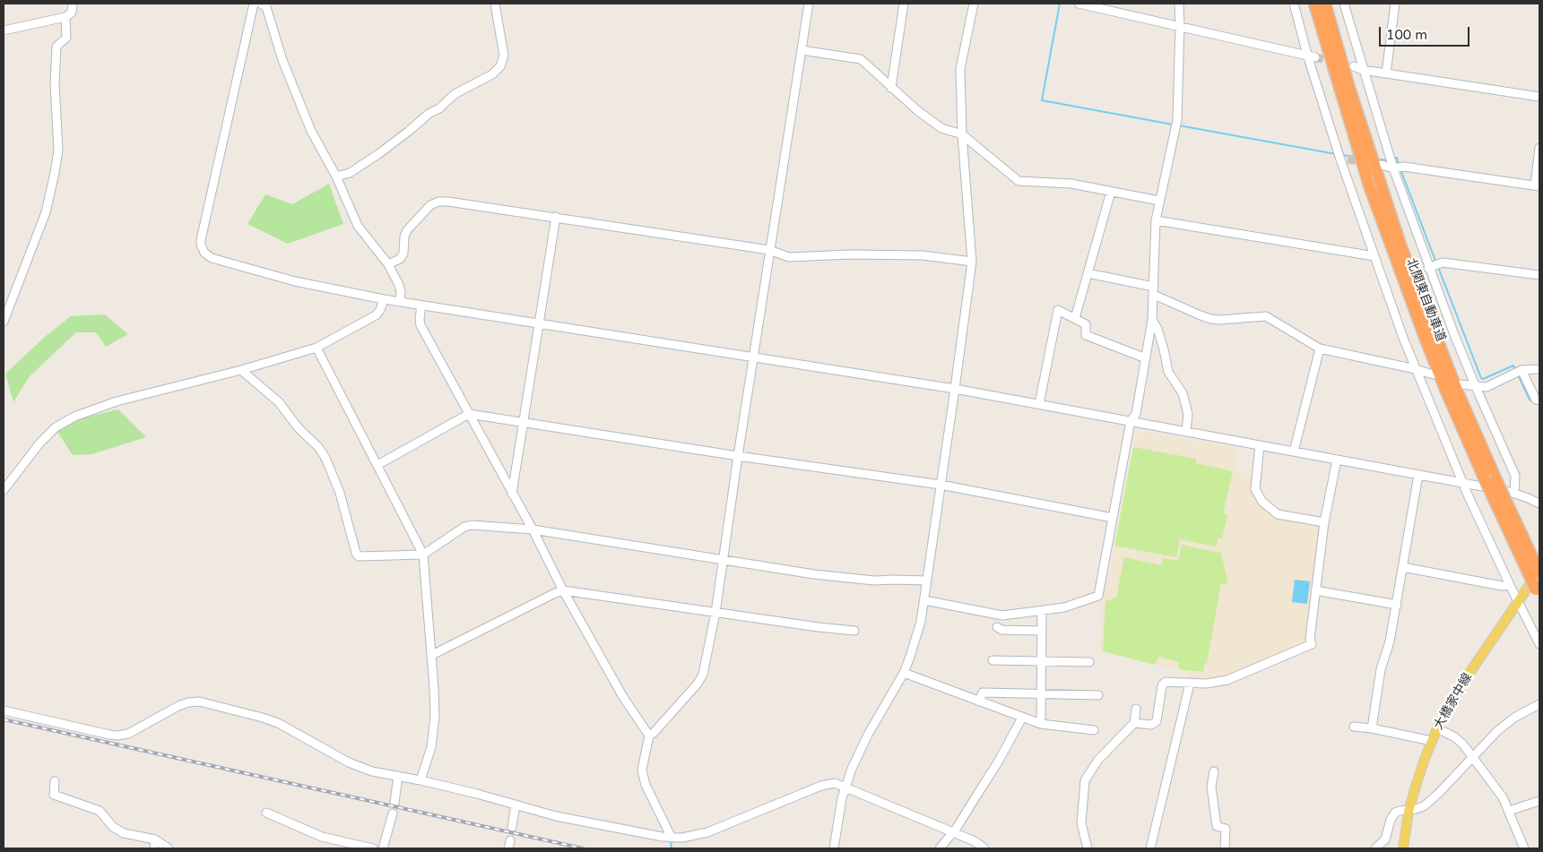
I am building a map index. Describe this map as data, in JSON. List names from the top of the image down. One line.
{"streets":{"highway":["北関東自動車道"],"main road":["大橋家中線"]},"crossings":[["北関東自動車道","大橋家中線"]],"scale_bar":"100 m"}
